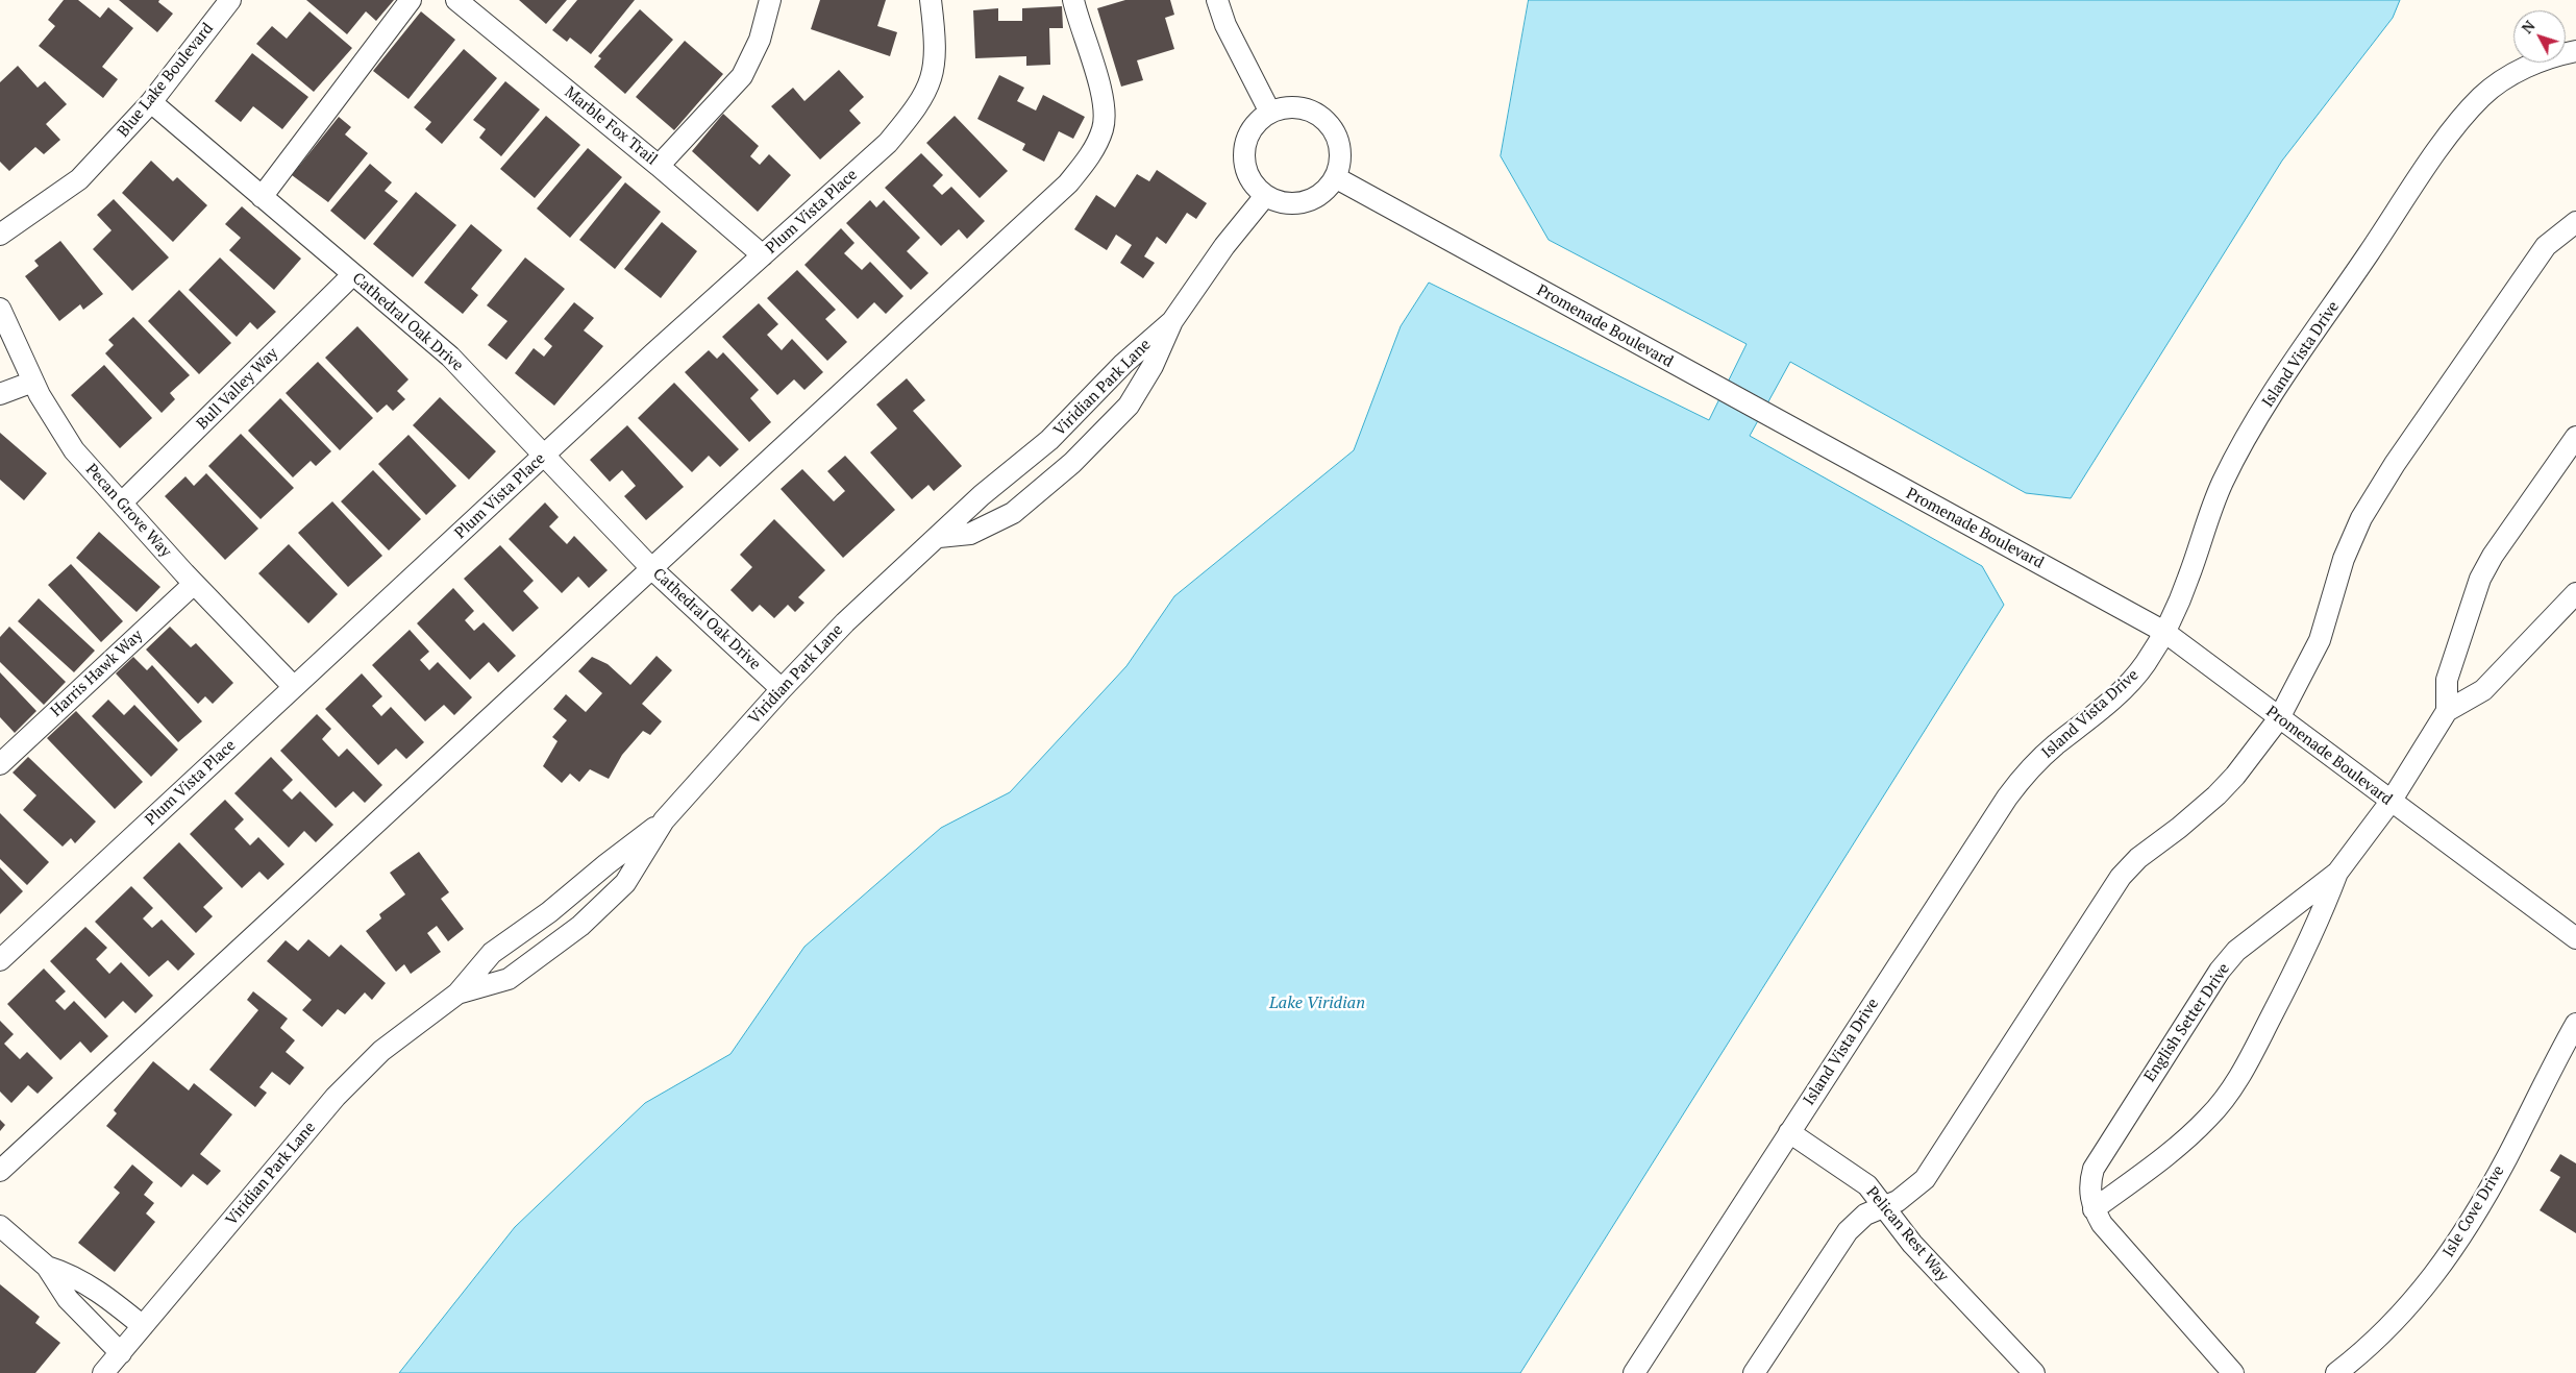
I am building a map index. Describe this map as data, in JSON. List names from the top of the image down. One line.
{"streets":{"street":["Blue Lake Boulevard","Marble Fox Trail","Plum Vista Place","Cathedral Oak Drive","Promenade Boulevard","Island Vista Drive","Viridian Park Lane","Bull Valley Way","Pecan Grove Way","Harris Hawk Way","English Setter Drive","Isle Cove Drive","Pelican Rest Way"]},"crossings":[["Blue Lake Boulevard","Cathedral Oak Drive"],["Marble Fox Trail","Plum Vista Place"],["Plum Vista Place","Cathedral Oak Drive"],["Plum Vista Place","Pecan Grove Way"],["Cathedral Oak Drive","Viridian Park Lane"],["Cathedral Oak Drive","Bull Valley Way"],["Promenade Boulevard","Island Vista Drive"],["Promenade Boulevard","Viridian Park Lane"],["Promenade Boulevard","English Setter Drive"],["Island Vista Drive","Pelican Rest Way"],["Bull Valley Way","Pecan Grove Way"],["Pecan Grove Way","Harris Hawk Way"]],"water":["Lake Viridian"],"north":"top left"}
